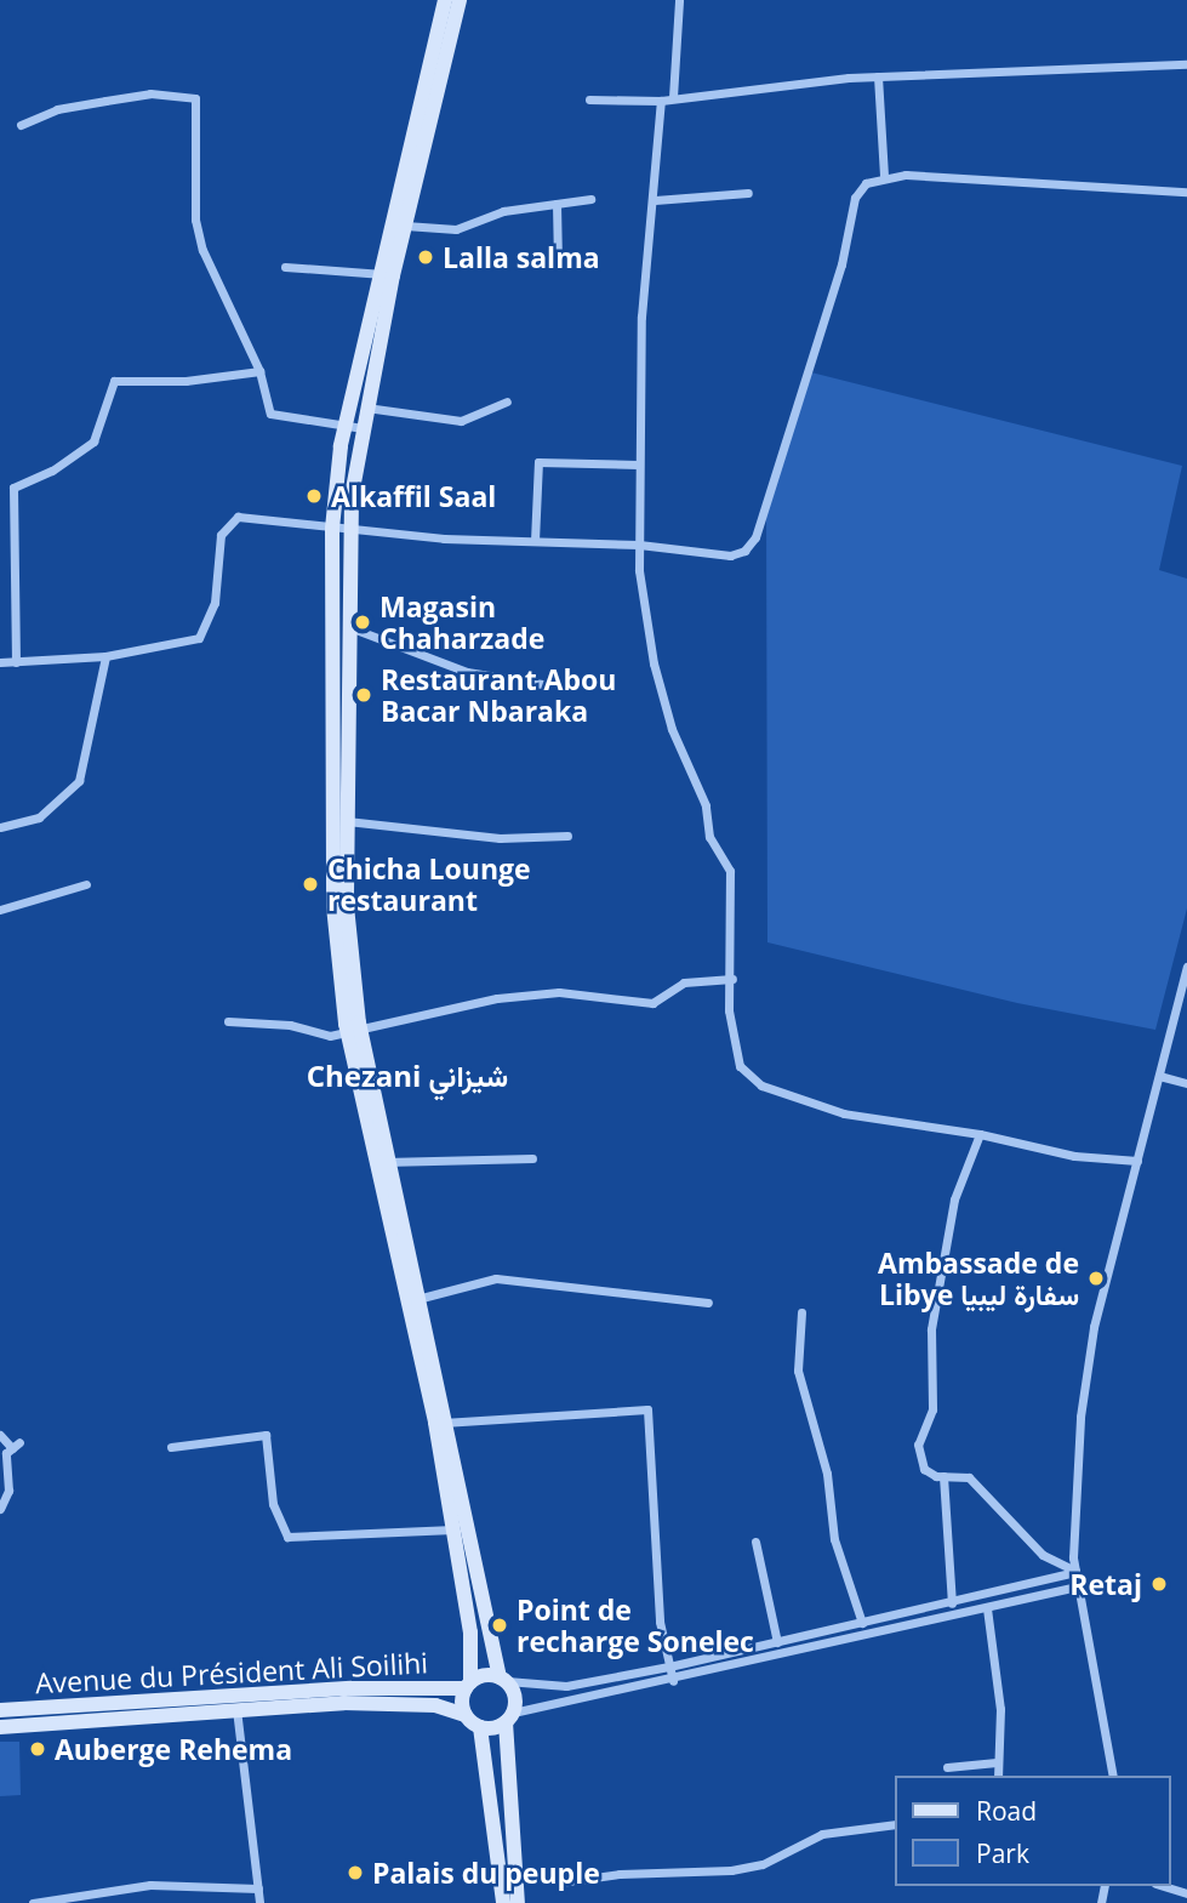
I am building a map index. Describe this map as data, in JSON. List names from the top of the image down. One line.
{"streets":{"main road":["Avenue du Président Ali Soilihi"]},"districts":["Chezani شيزاني"],"places":["Lalla salma","Alkaffil Saal","Magasin Chaharzade","Restaurant Abou Bacar Nbaraka","Chicha Lounge restaurant","Ambassade de Libye سفارة ليبيا","Retaj","Point de recharge Sonelec","Auberge Rehema","Palais du peuple"],"legend":["Road","Park"]}
